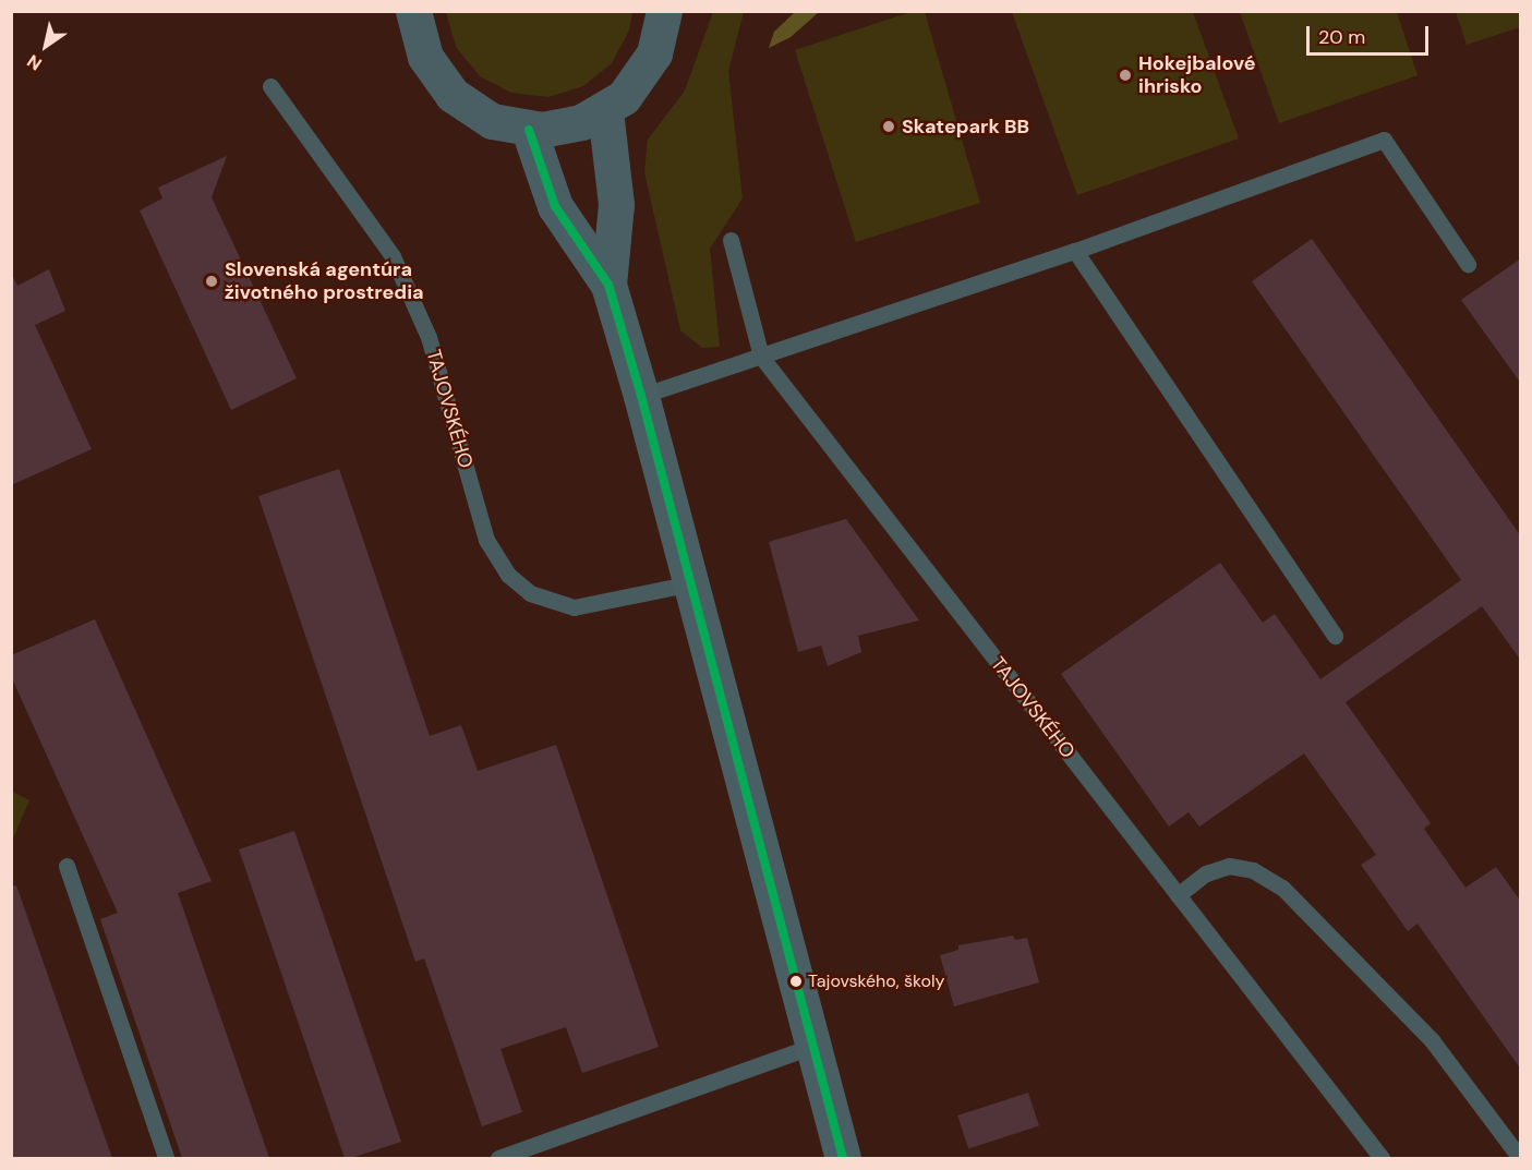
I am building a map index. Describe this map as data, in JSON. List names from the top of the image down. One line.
{"streets":{"lane":["TAJOVSKÉHO"]},"places":["Hokejbalové ihrisko","Skatepark BB","Slovenská agentúra životného prostredia","Tajovského, školy"],"scale_bar":"20 m","north":"bottom left"}
